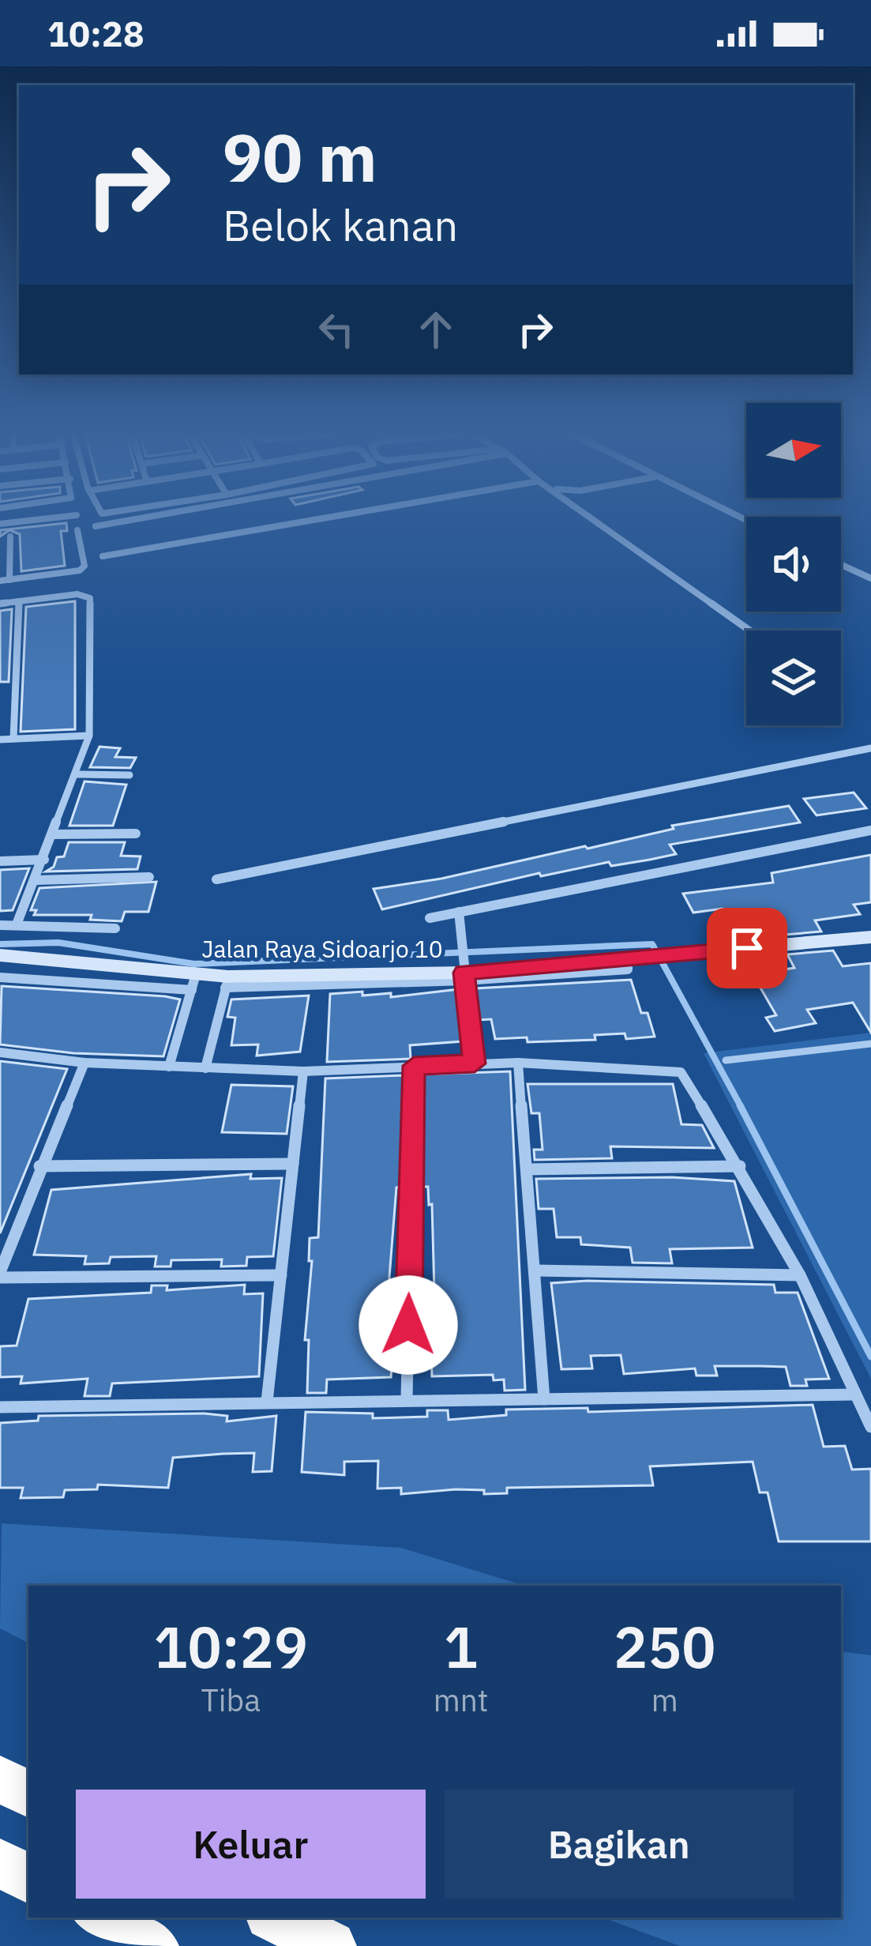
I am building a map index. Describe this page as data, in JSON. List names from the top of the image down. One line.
{"streets":{"street":["Jalan Raya Sidoarjo 10"]},"north":"right","page":{"status":"10:28","turn":["90 m","Belok kanan"],"eta":["10:29","Tiba","1","mnt","250","m"],"buttons":["Keluar","Bagikan"]}}
